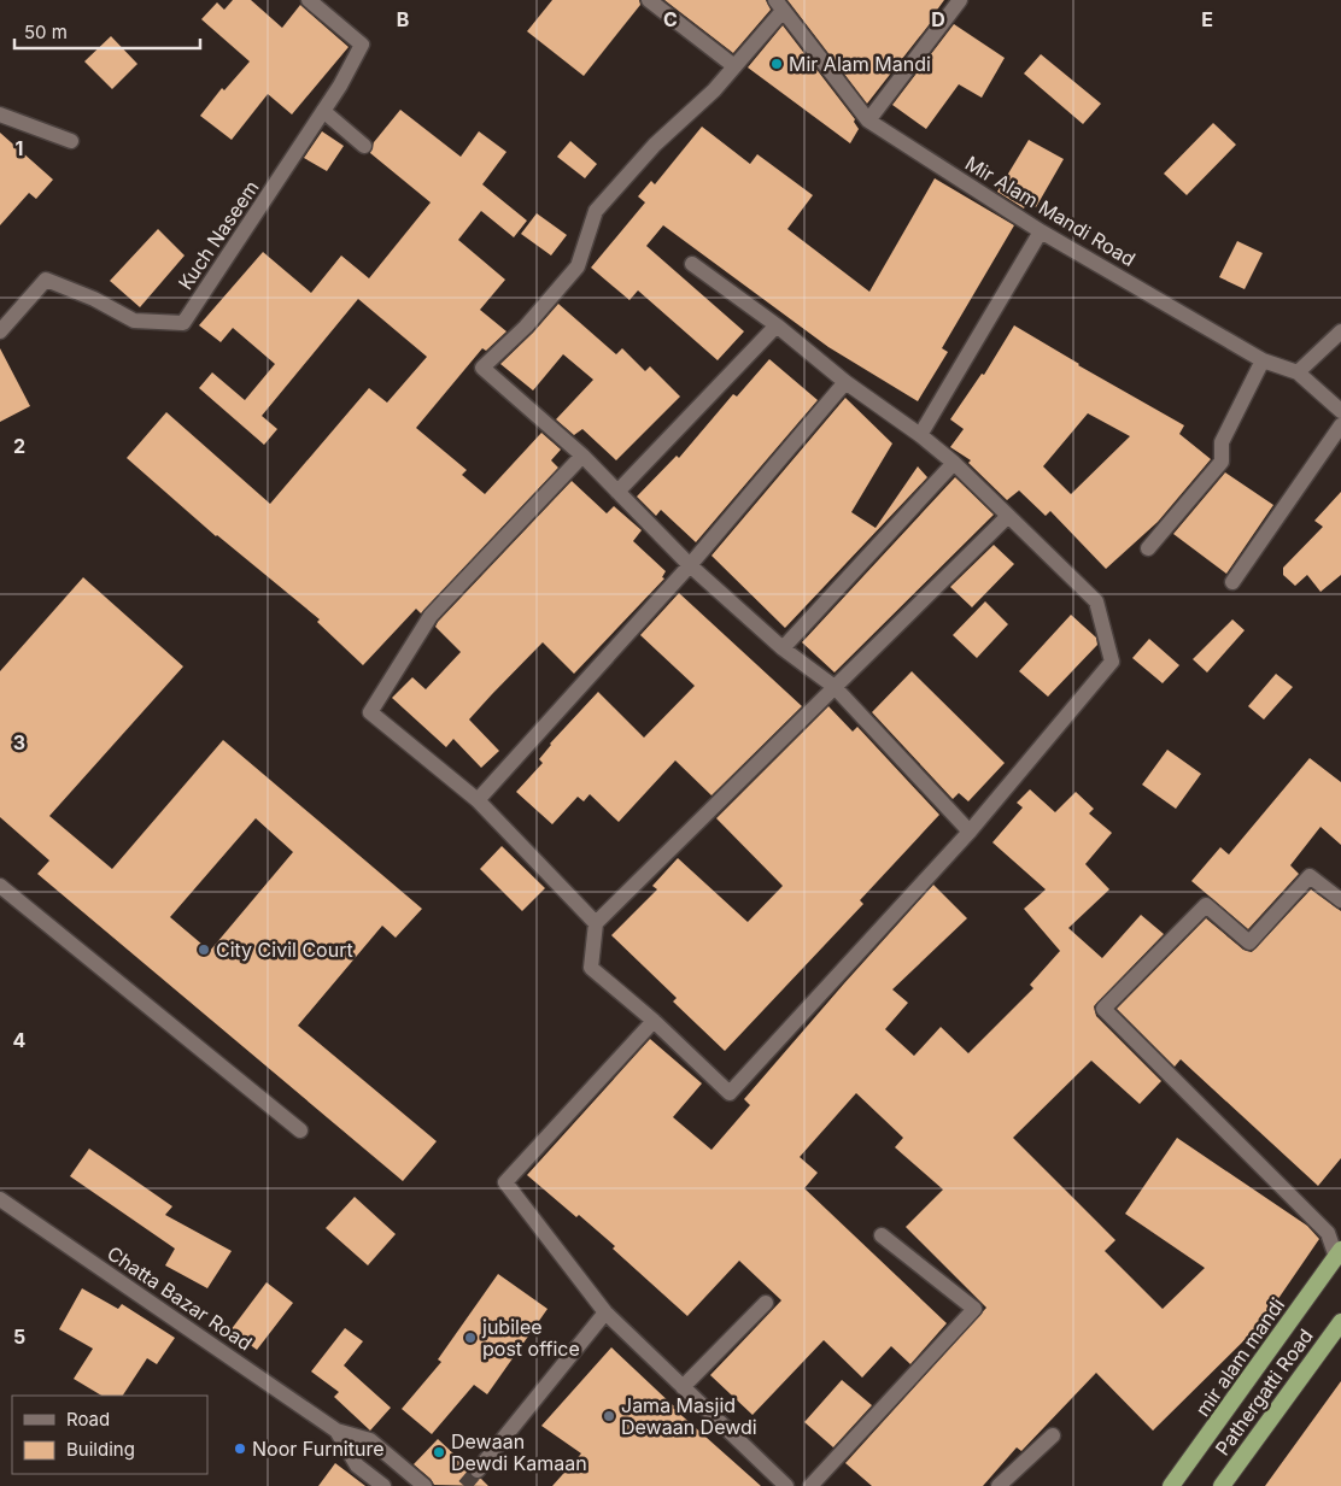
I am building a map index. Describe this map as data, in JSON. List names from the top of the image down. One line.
{"streets":{"highway":["mir alam mandi","Pathergatti Road"],"street":["Mir Alam Mandi Road","Kuch Naseem","Chatta Bazar Road"]},"places":["Mir Alam Mandi","City Civil Court","jubilee post office","Jama Masjid Dewaan Dewdi","Noor Furniture","Dewaan Dewdi Kamaan"],"legend":["Road","Building"],"scale_bar":"50 m","grid":{"columns":["B","C","D","E"],"rows":["1","2","3","4","5"]}}
